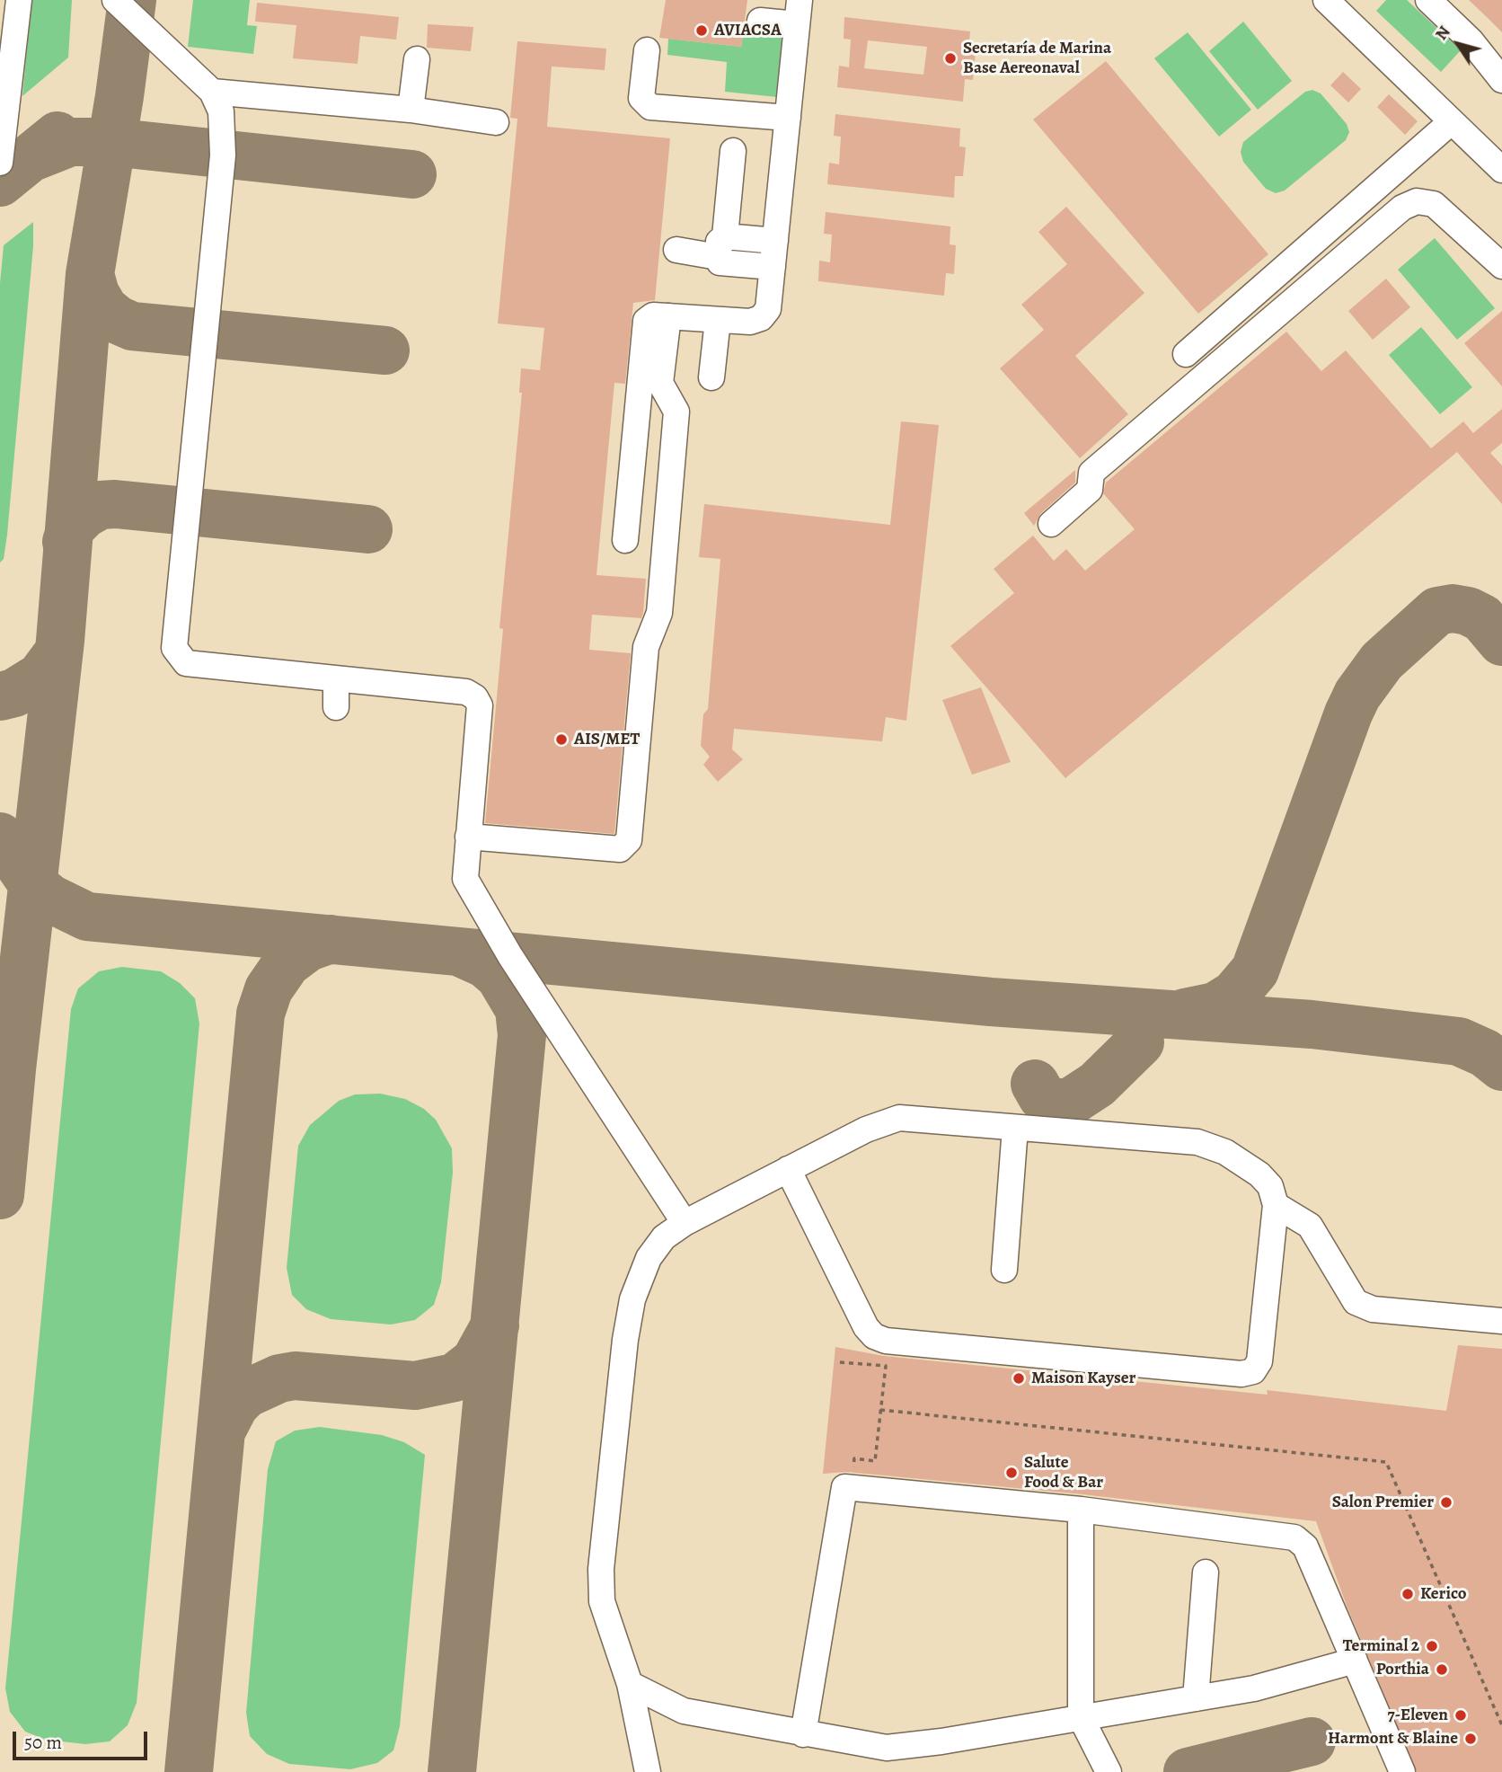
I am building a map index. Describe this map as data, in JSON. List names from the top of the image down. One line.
{"places":["AVIACSA","Secretaría de Marina Base Aereonaval","AIS/MET","Maison Kayser","Salute Food & Bar","Salon Premier","Kerico","Terminal 2","Porthia","7-Eleven","Harmont & Blaine"],"scale_bar":"50 m","north":"top left"}
